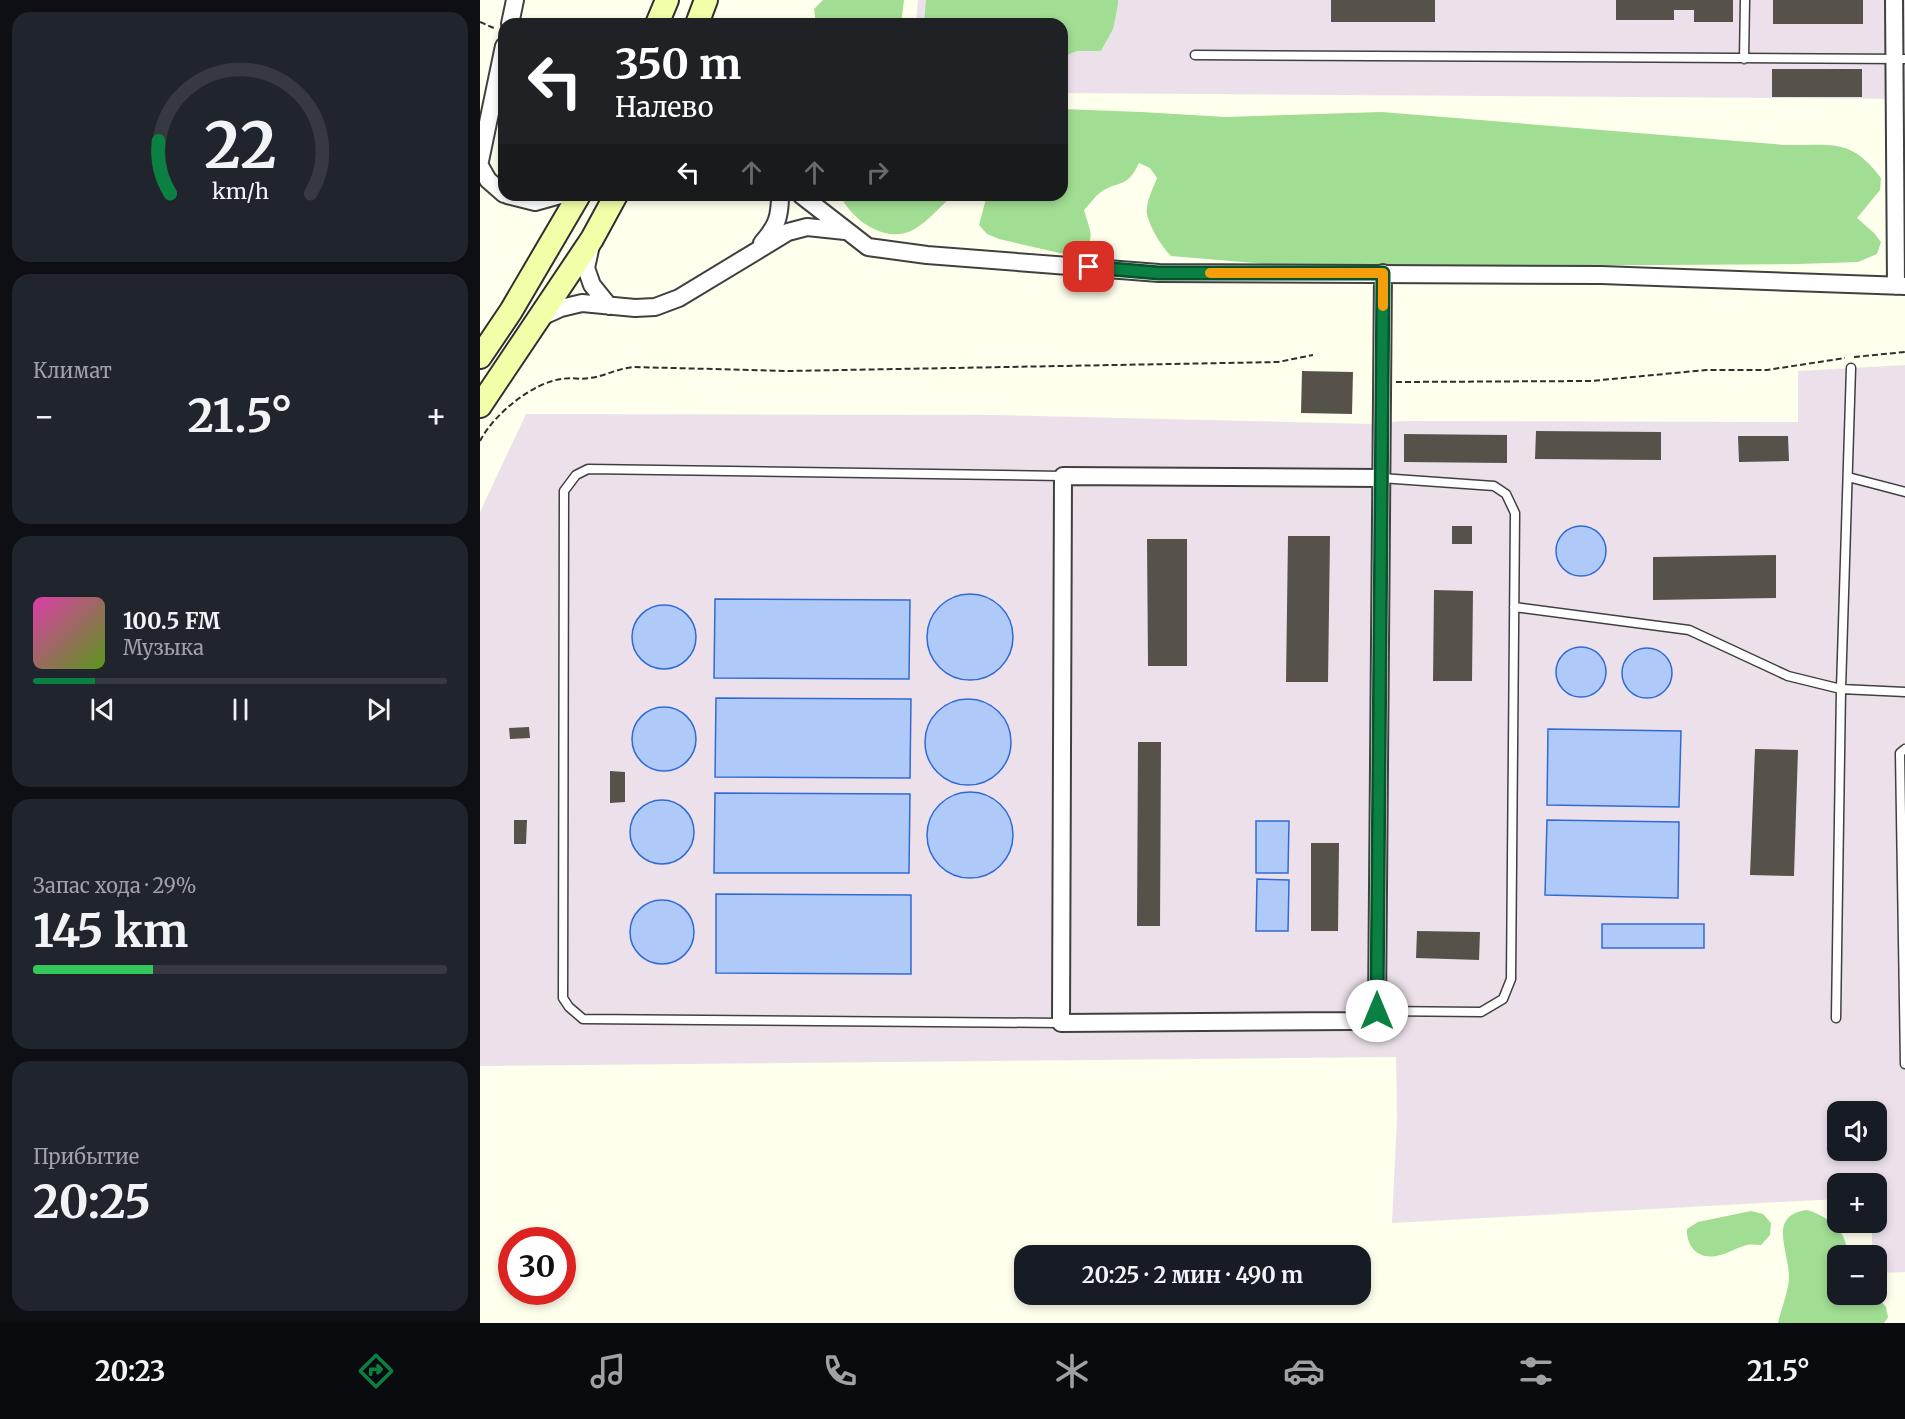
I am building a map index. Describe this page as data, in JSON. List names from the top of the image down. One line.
{"page":{"turn":["350 m","Налево"],"tile":["Климат",["Запас хода · 29%","145 km"],["Прибытие","20:25"]],"heat":["−","21.5°","+"],"song":["100.5 FM","Музыка"],"map_buttons":["+","−"],"limit":"30","trip":"20:25 · 2 мин · 490 m","tabs":["20:23","21.5°"],"gauge":["22","km/h"]}}
